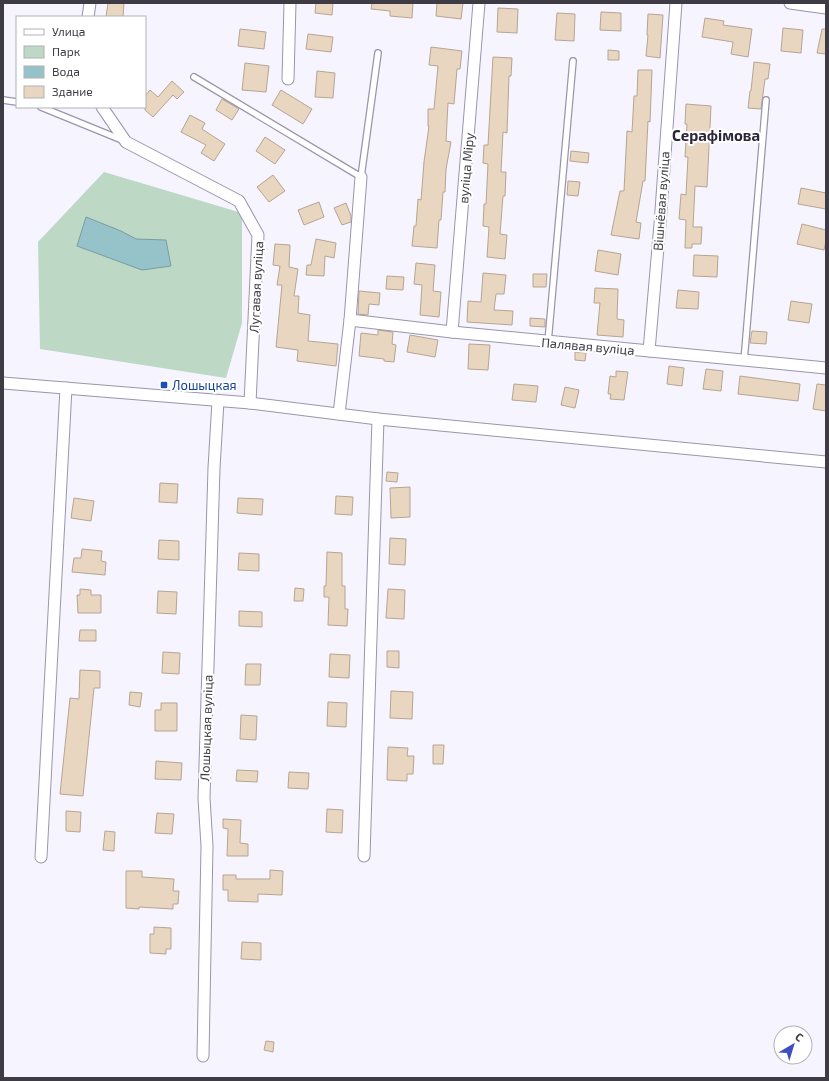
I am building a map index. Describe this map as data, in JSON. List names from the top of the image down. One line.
{"streets":{"street":["вуліца Міру","Вішнёвая вуліца","Лугавая вуліца","Палявая вуліца","Лошыцкая вуліца"]},"crossings":[["вуліца Міру","Палявая вуліца"],["Вішнёвая вуліца","Палявая вуліца"]],"districts":["Серафімова"],"places":{"transit":["Лошыцкая"]},"legend":["Улица","Парк","Вода","Здание"],"north":"top right"}
